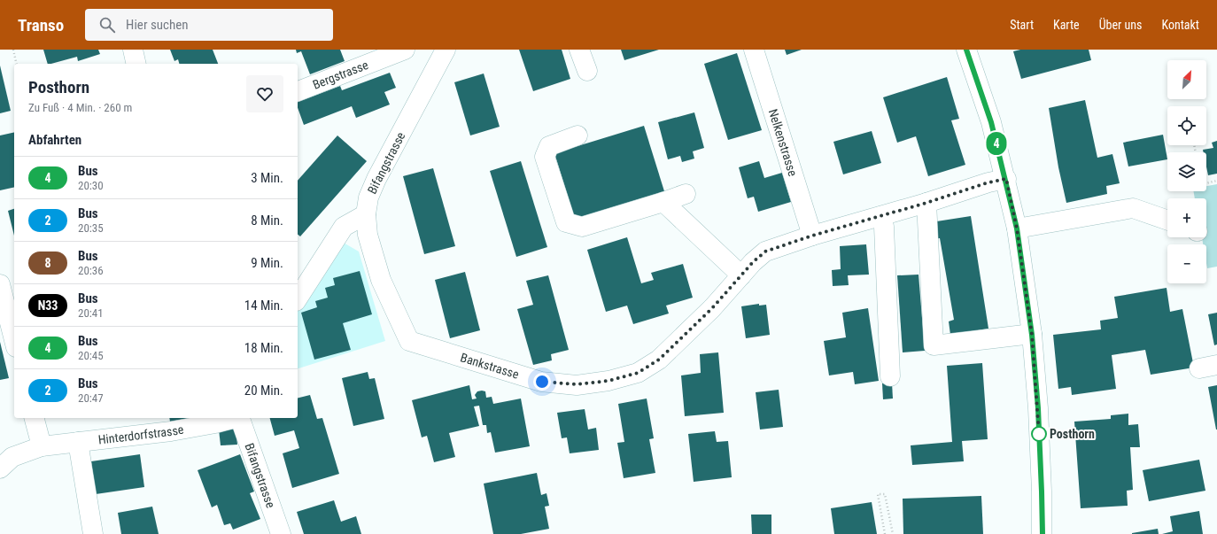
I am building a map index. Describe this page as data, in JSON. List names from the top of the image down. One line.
{"streets":{"street":["Bergstrasse","Nelkenstrasse","Bifangstrasse","Bankstrasse","Hinterdorfstrasse"]},"crossings":[["Nelkenstrasse","Bankstrasse"],["Bifangstrasse","Bankstrasse"]],"places":["Posthorn"],"lines":["bus line 4"],"north":"top right","page":{"header":"Transo","search":"Hier suchen","nav":["Start","Karte","Über uns","Kontakt"],"on_map":"4","map_buttons":["+","−"],"heading":[["Posthorn","Zu Fuß · 4 Min. · 260 m"],"Abfahrten"],"list":[{"mark":"4","name":"Bus","note":"20:30","value":"3 Min."},{"mark":"2","name":"Bus","note":"20:35","value":"8 Min."},{"mark":"8","name":"Bus","note":"20:36","value":"9 Min."},{"mark":"N33","name":"Bus","note":"20:41","value":"14 Min."},{"mark":"4","name":"Bus","note":"20:45","value":"18 Min."},{"mark":"2","name":"Bus","note":"20:47","value":"20 Min."}]}}
